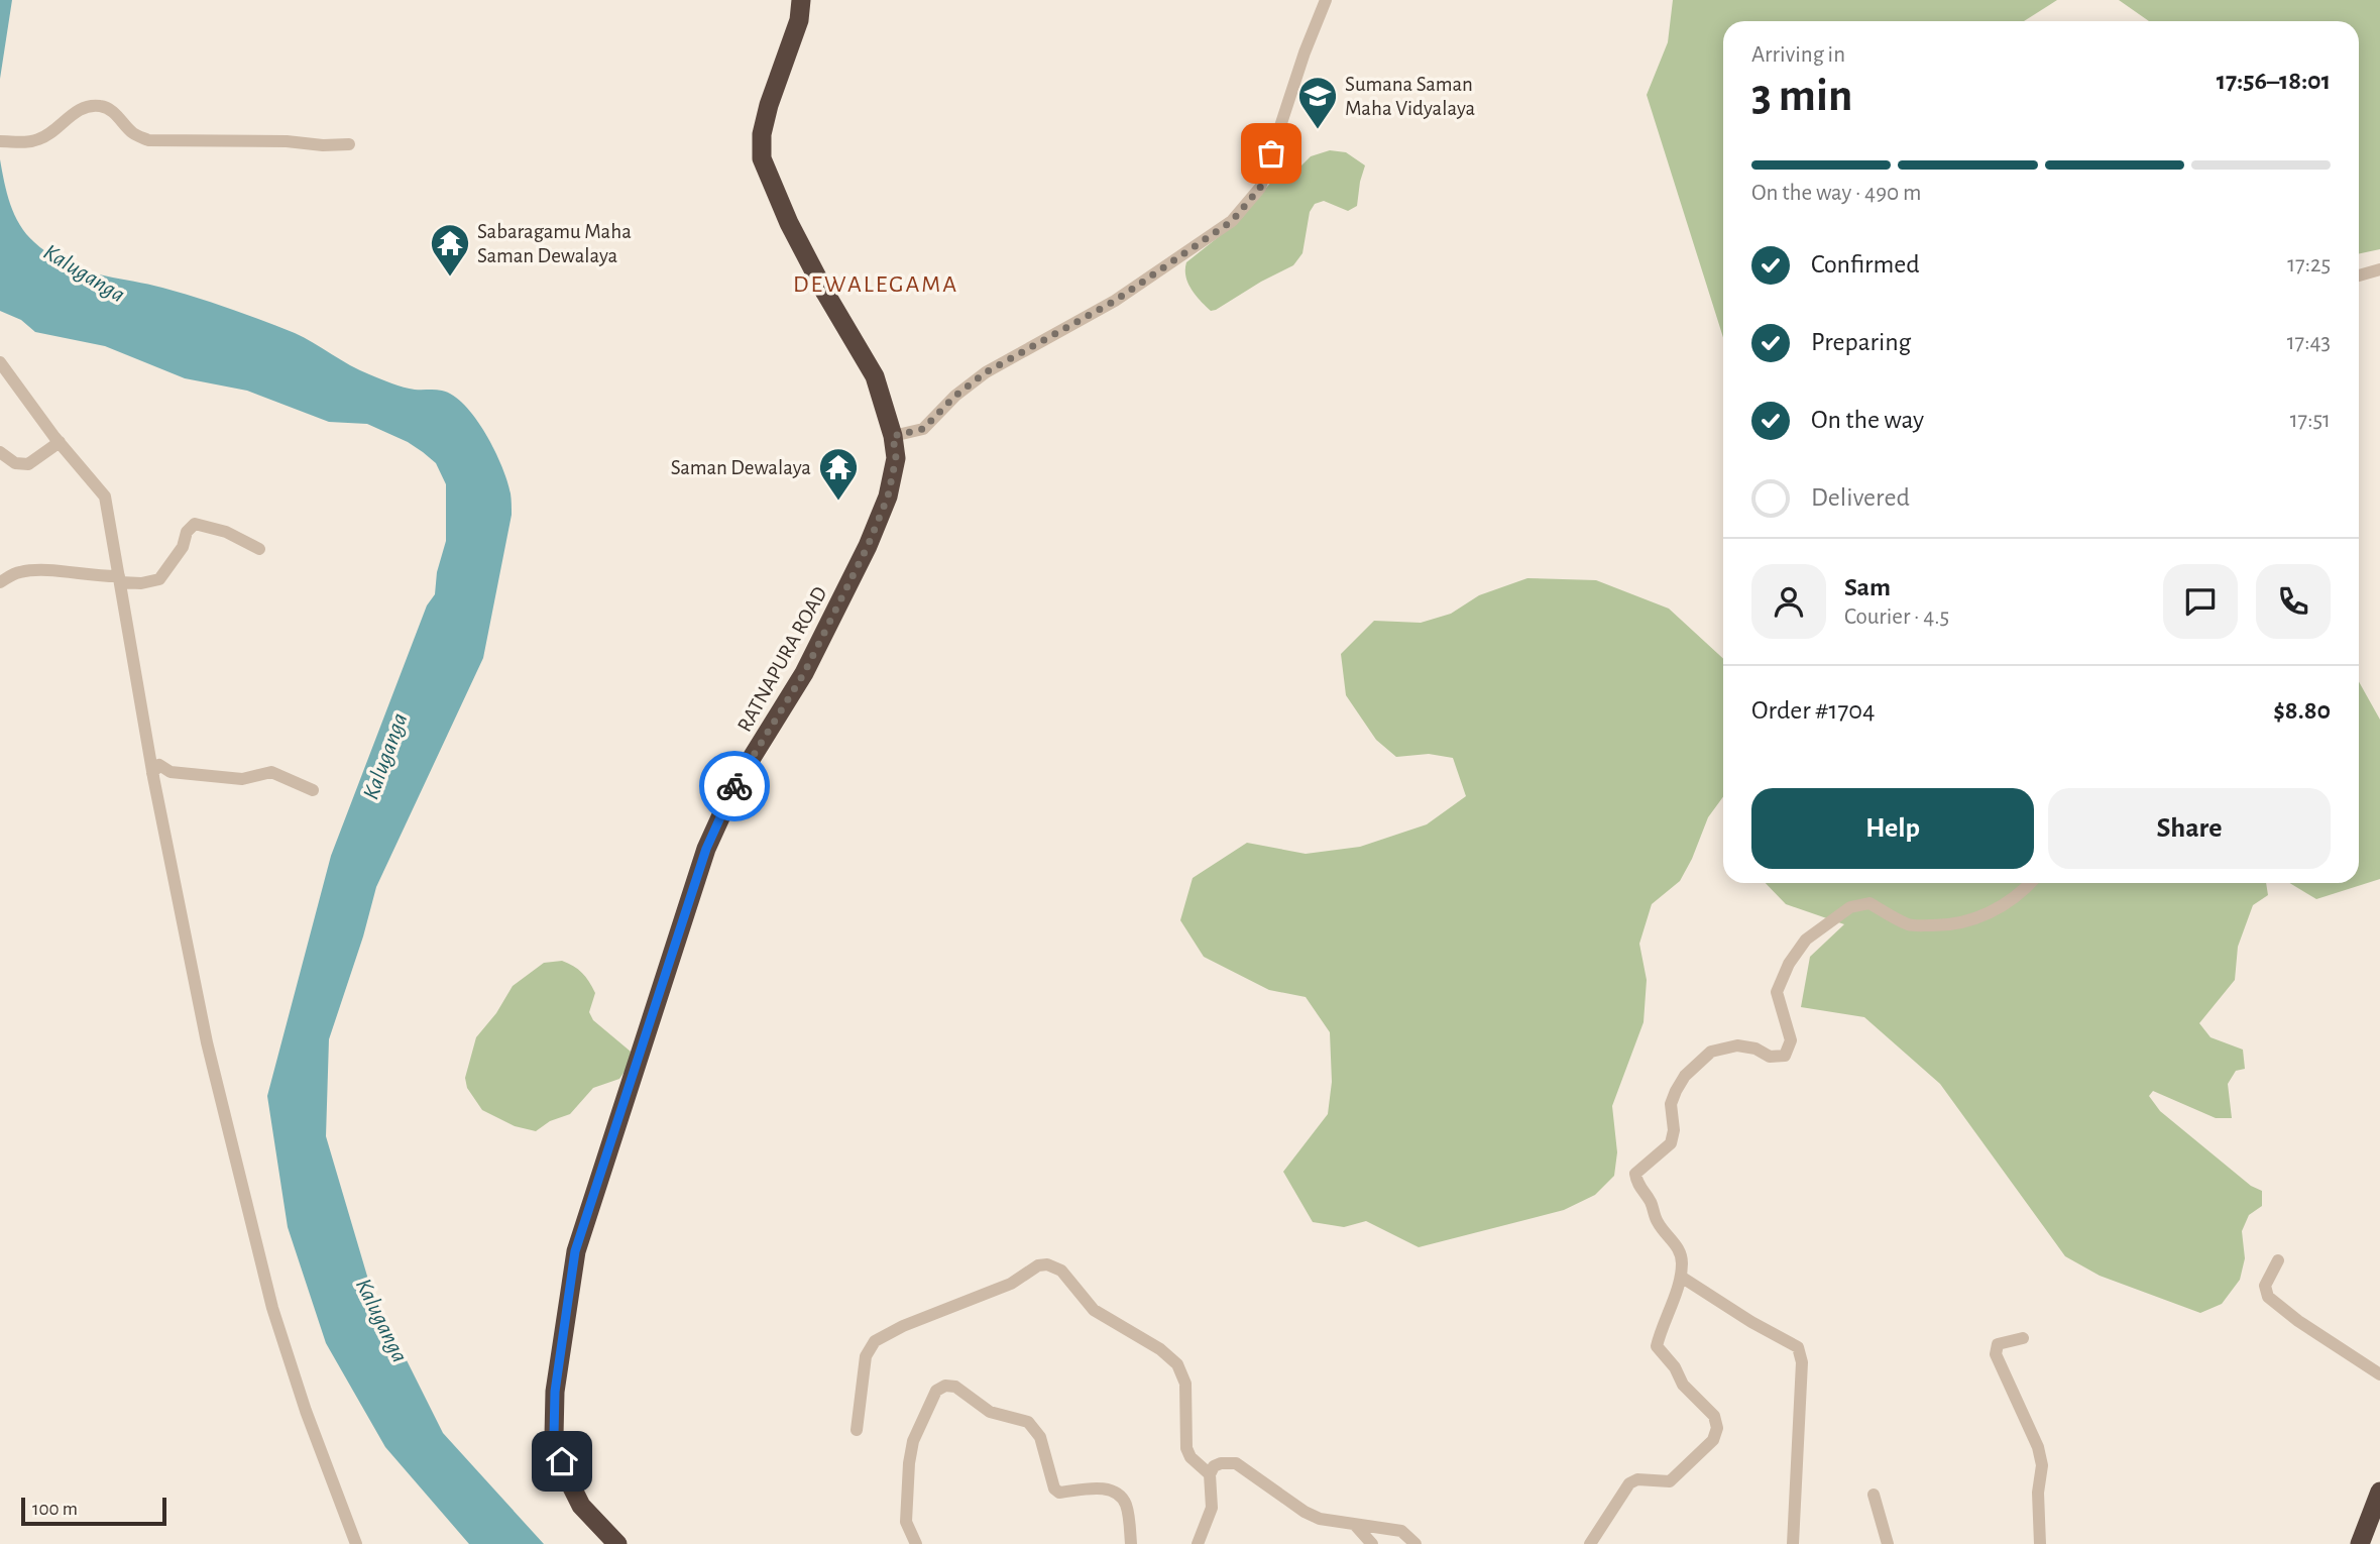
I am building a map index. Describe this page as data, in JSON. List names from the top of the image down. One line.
{"streets":{"highway":["RATNAPURA ROAD"]},"districts":["DEWALEGAMA"],"water":["Kaluganga"],"places":{"school or university":["Sumana Saman Maha Vidyalaya"],"temple":["Sabaragamu Maha Saman Dewalaya","Saman Dewalaya"]},"scale_bar":"100 m","page":{"heading":["3 min","Arriving in","17:56–18:01"],"panel":["Sam","Courier · 4.5","Order #1704","$8.80"],"bar":"On the way · 490 m","list":[["Confirmed","17:25"],["Preparing","17:43"],["On the way","17:51"],"Delivered"],"buttons":["Help","Share"],"scale":"100 m"}}
